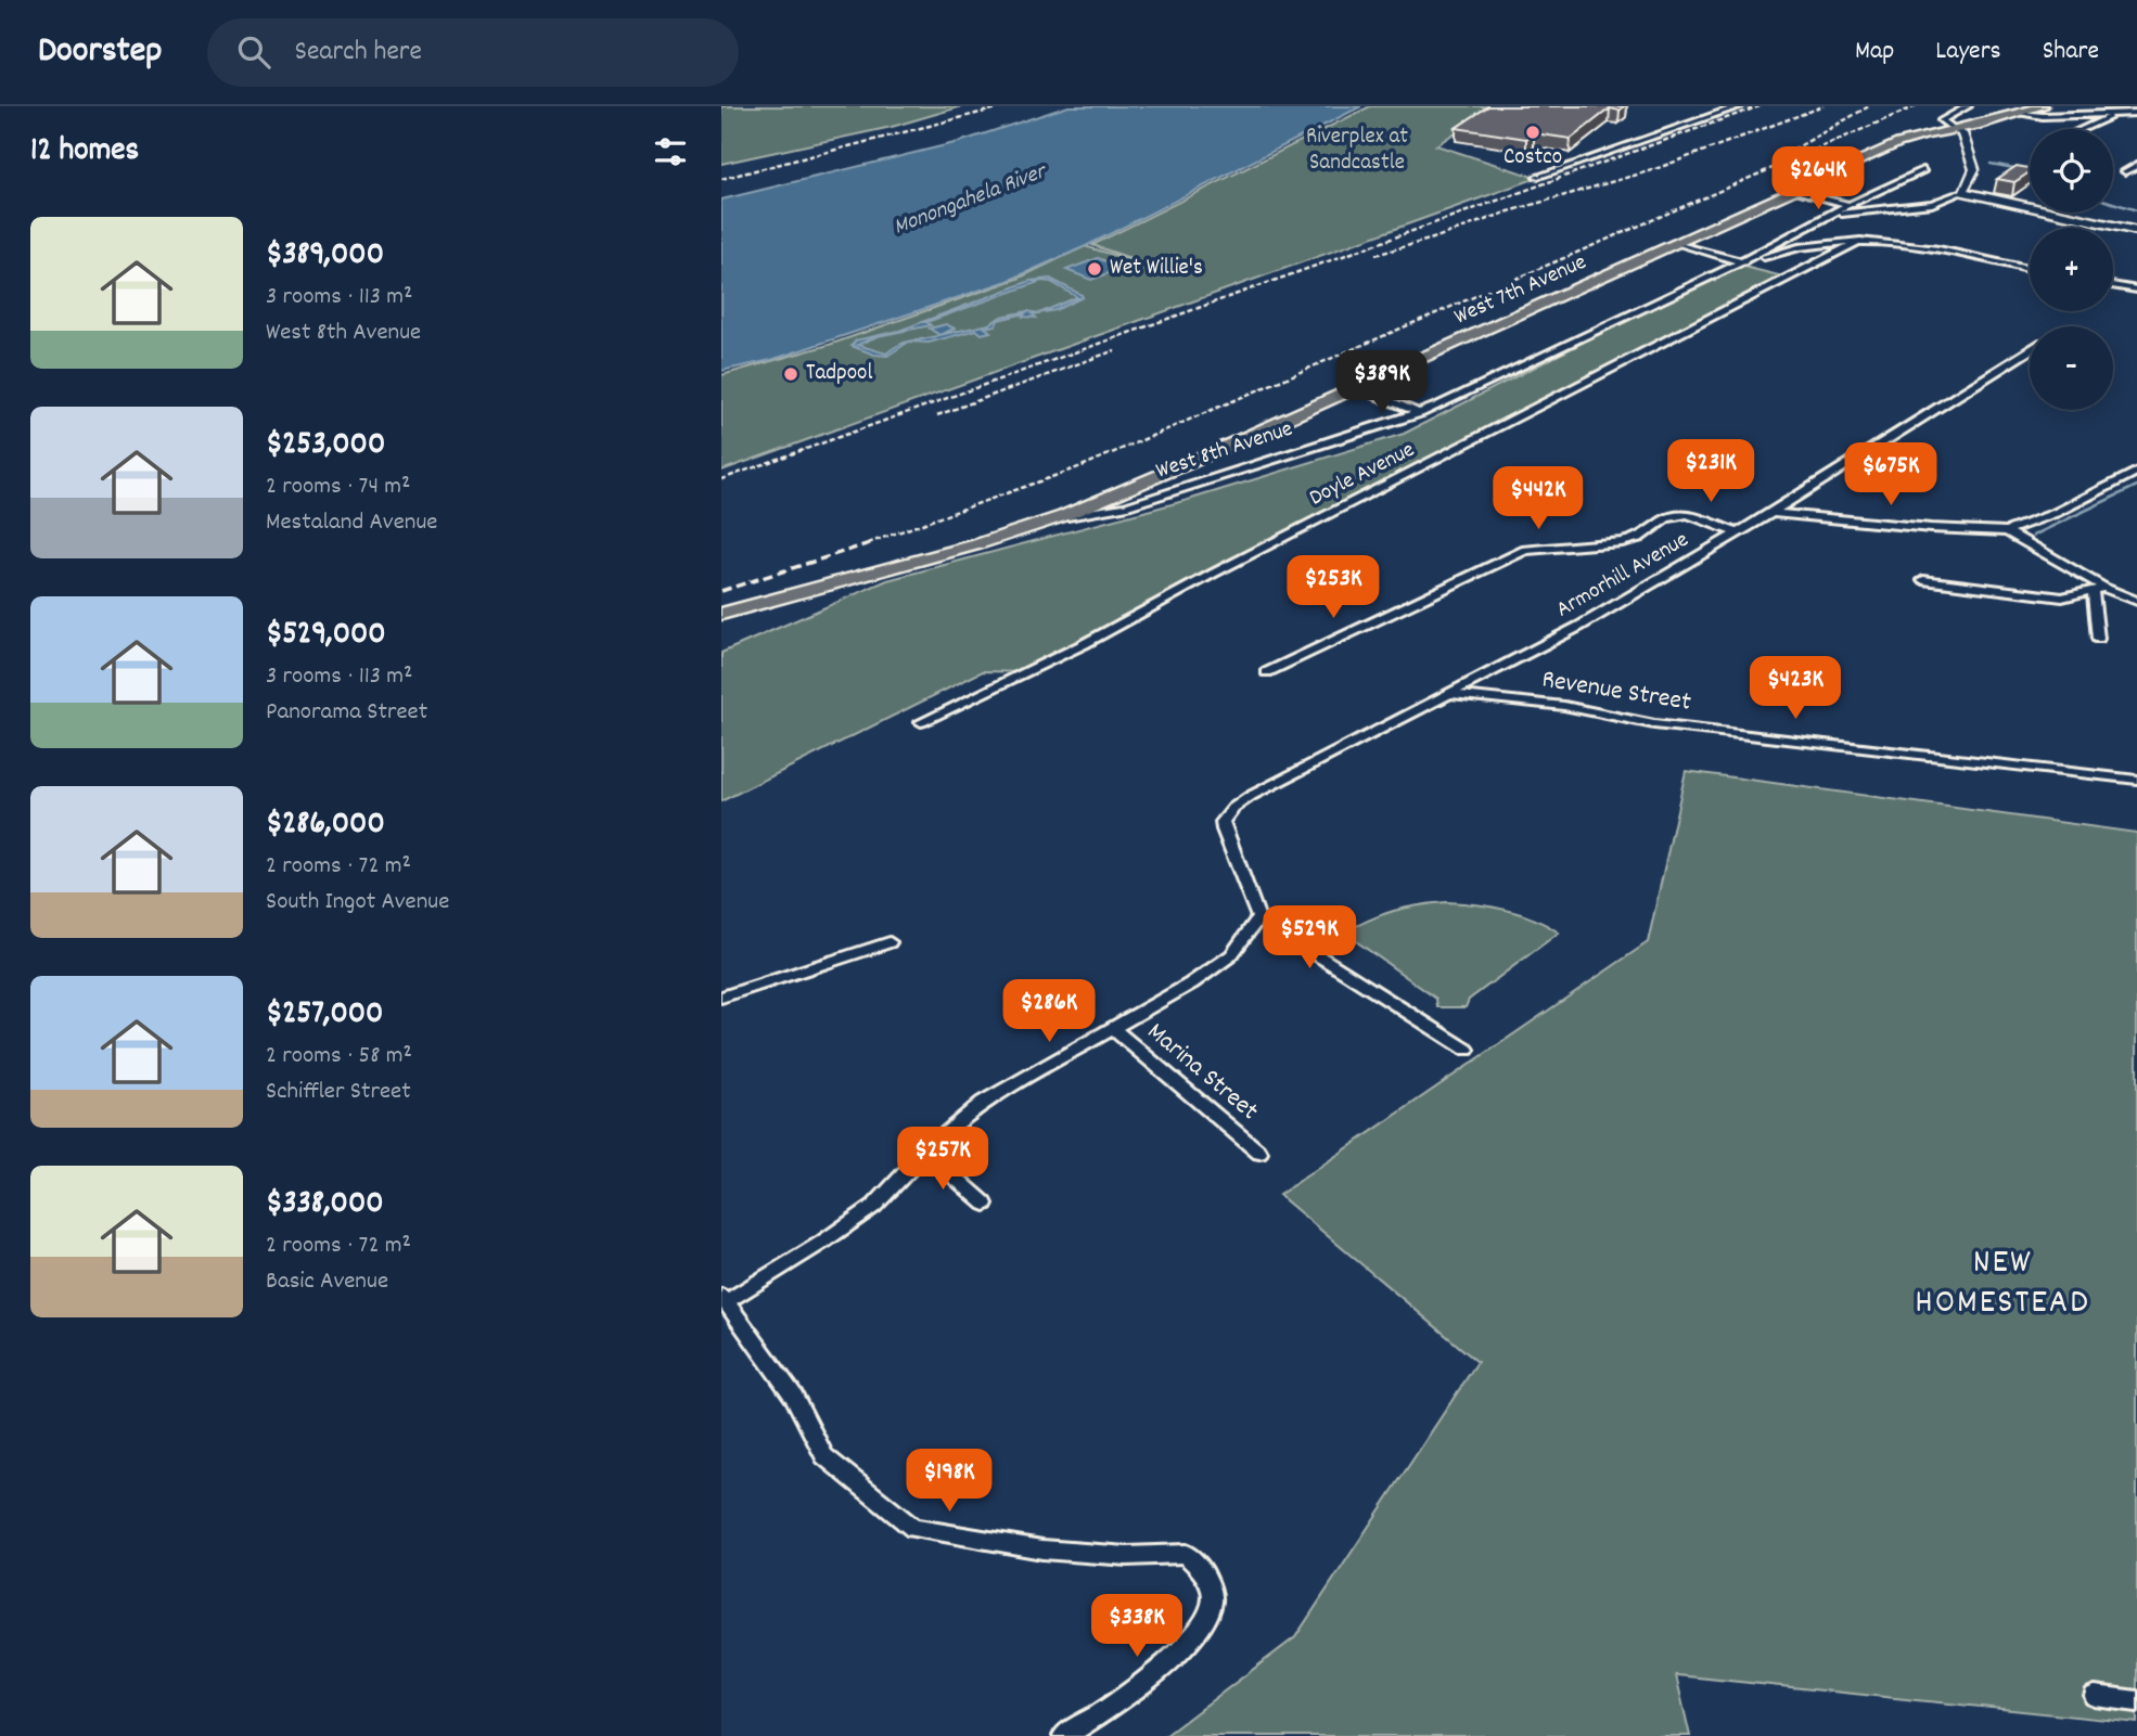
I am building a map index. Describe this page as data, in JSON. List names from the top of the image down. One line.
{"streets":{"main road":["West 7th Avenue","West 8th Avenue"],"street":["Doyle Avenue","Armorhill Avenue","Revenue Street","Marina Street"]},"crossings":[["West 7th Avenue","West 8th Avenue"],["Armorhill Avenue","Revenue Street"]],"districts":["NEW HOMESTEAD"],"water":["Monongahela River"],"parks":["Riverplex at Sandcastle"],"places":["Costco","Wet Willie's","Tadpool"],"page":{"header":"Doorstep","search":"Search here","nav":["Map","Layers","Share"],"heading":"12 homes","map_buttons":["+","−"],"price":["$264K","$389K","$231K","$675K","$442K","$253K","$423K","$529K","$286K","$257K","$198K","$338K"],"list":[{"name":"$389,000","note":"3 rooms · 113 m² · West 8th Avenue"},{"name":"$253,000","note":"2 rooms · 74 m² · Mestaland Avenue"},{"name":"$529,000","note":"3 rooms · 113 m² · Panorama Street"},{"name":"$286,000","note":"2 rooms · 72 m² · South Ingot Avenue"},{"name":"$257,000","note":"2 rooms · 58 m² · Schiffler Street"},{"name":"$338,000","note":"2 rooms · 72 m² · Basic Avenue"}]}}
